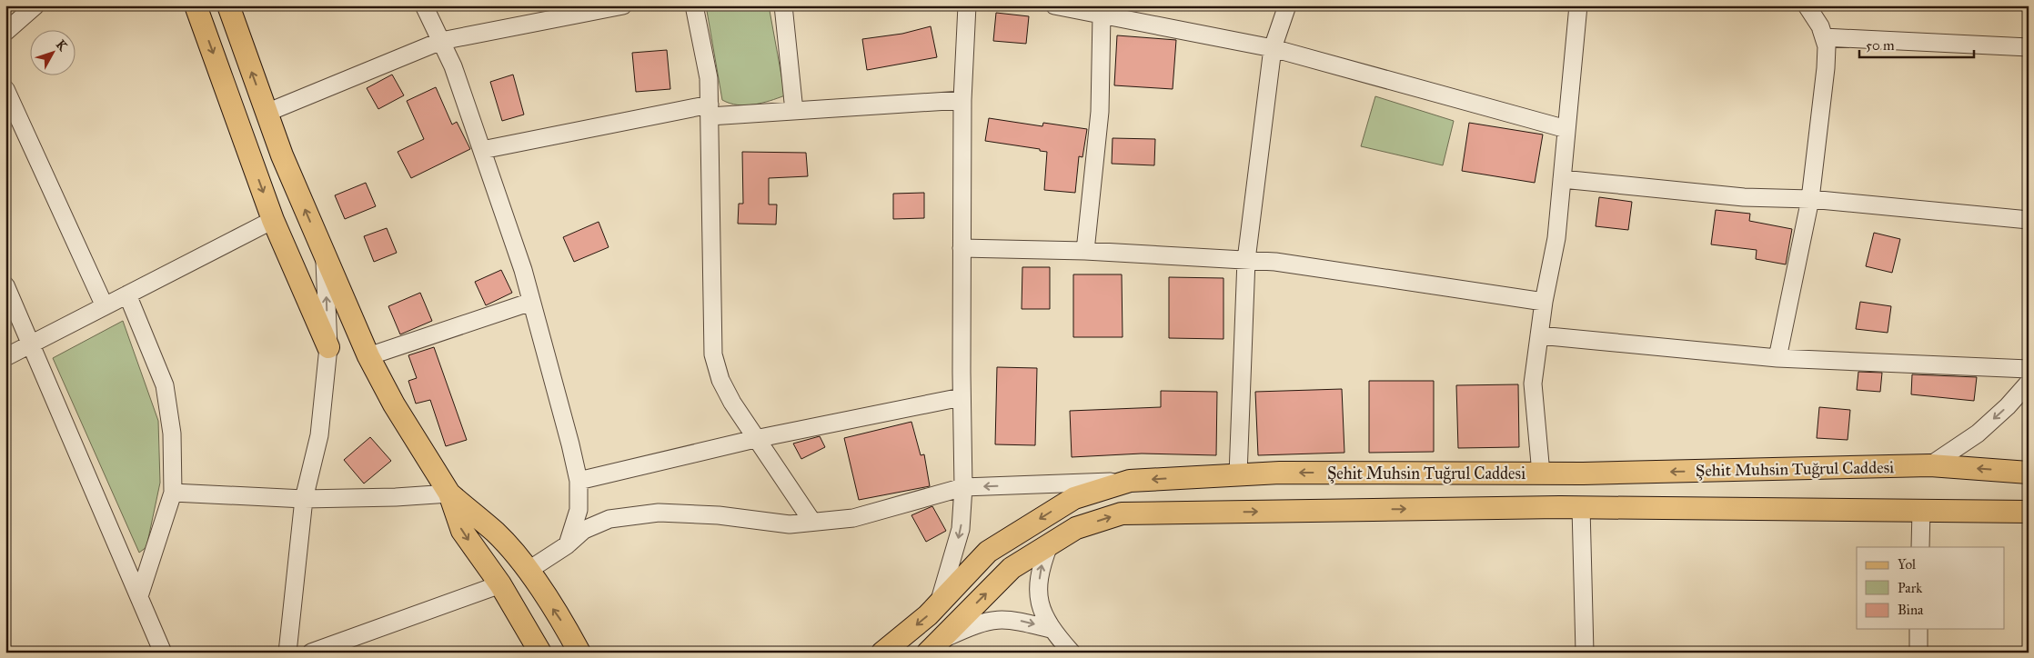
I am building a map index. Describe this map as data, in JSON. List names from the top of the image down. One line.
{"streets":{"main road":["Şehit Muhsin Tuğrul Caddesi"]},"legend":["Yol","Park","Bina"],"scale_bar":"50 m","north":"top right"}
